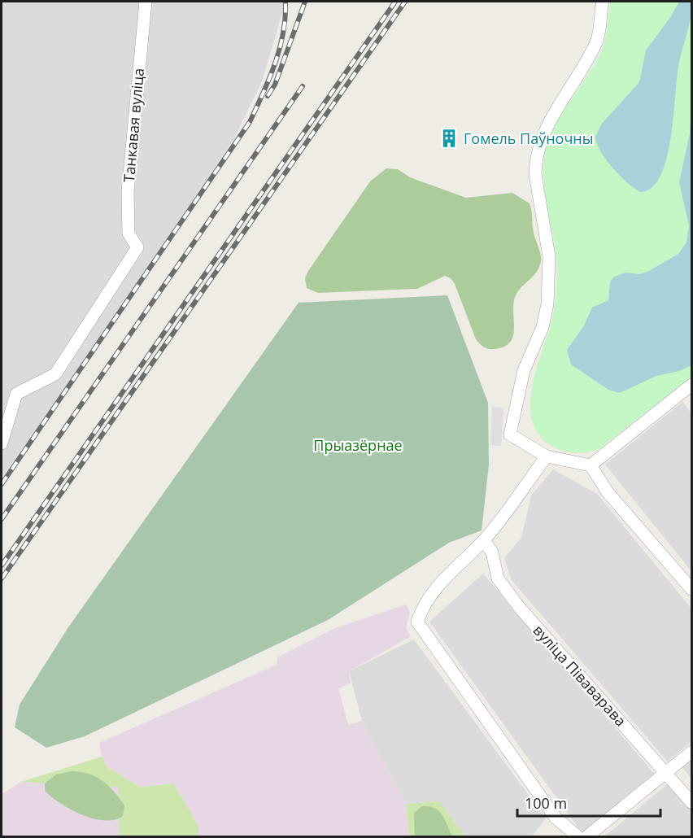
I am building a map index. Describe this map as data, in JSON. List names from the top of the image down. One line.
{"streets":{"street":["Танкавая вуліца","вуліца Піваварава"]},"parks":["Прыазёрнае"],"places":{"building":["Гомель Паўночны"]},"scale_bar":"100 m"}
